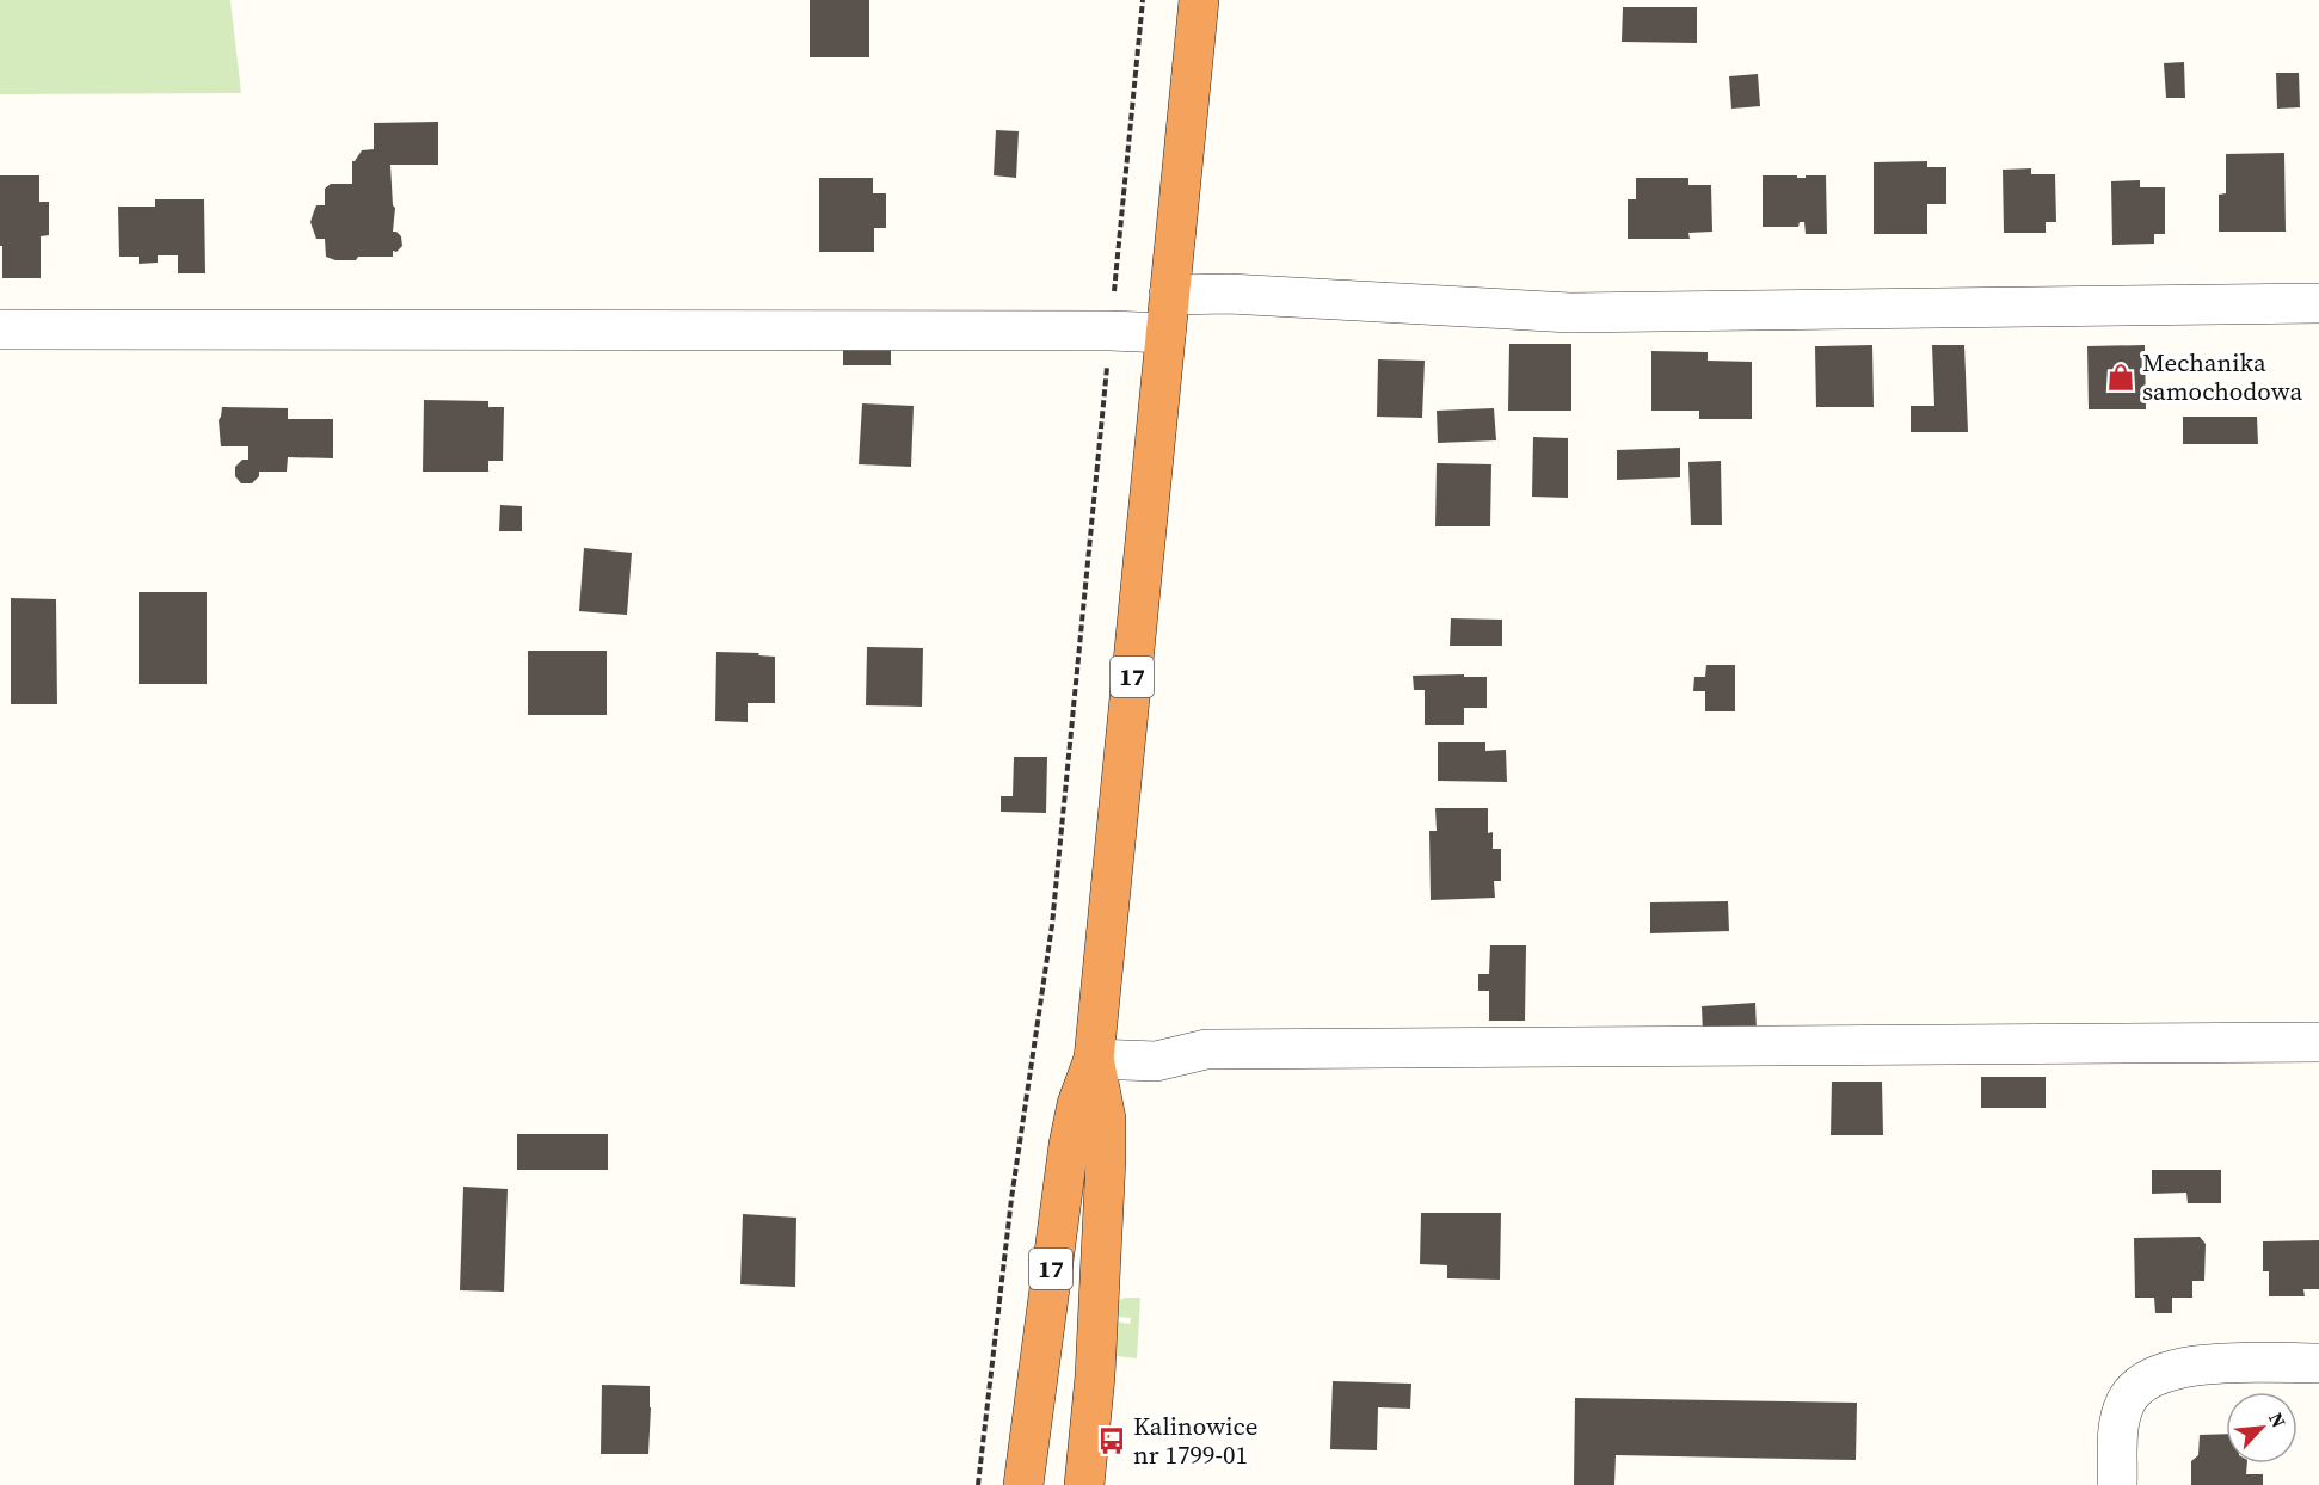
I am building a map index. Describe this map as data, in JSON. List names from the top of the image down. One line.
{"streets":{"highway":["17"]},"places":{"shop":["Mechanika samochodowa"],"bus stop":["Kalinowice nr 1799-01"]},"north":"top right"}
